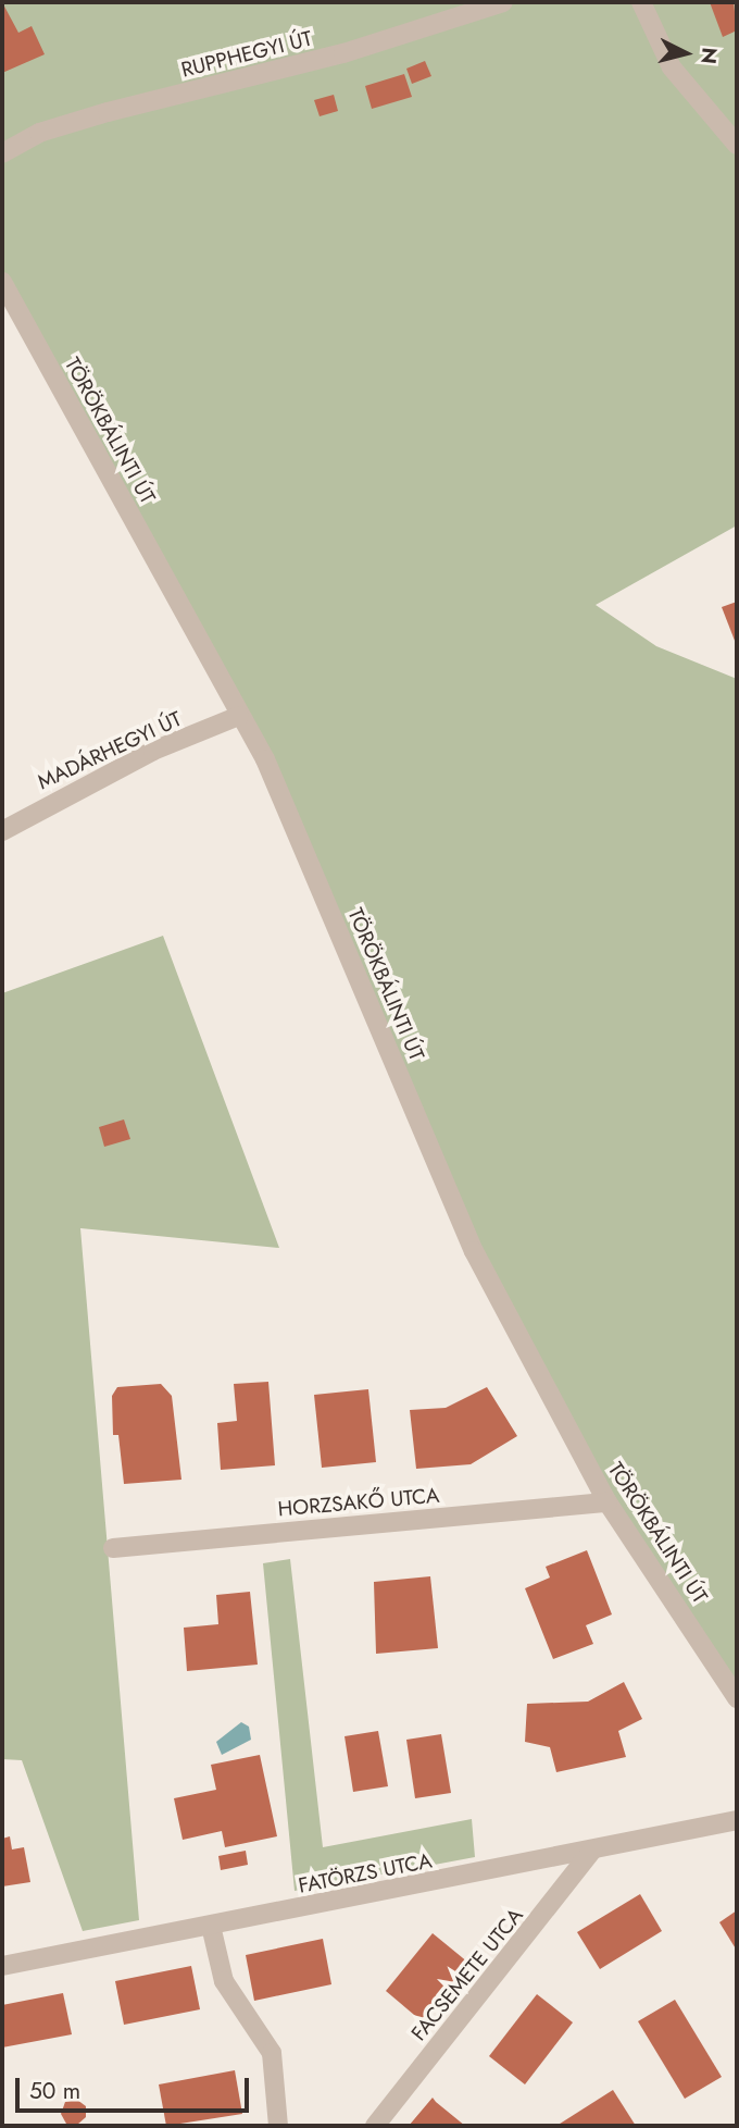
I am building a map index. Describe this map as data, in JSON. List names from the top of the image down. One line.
{"streets":{"street":["RUPPHEGYI ÚT","TÖRÖKBÁLINTI ÚT","MADÁRHEGYI ÚT","HORZSAKŐ UTCA","FATÖRZS UTCA","FACSEMETE UTCA"]},"crossings":[["TÖRÖKBÁLINTI ÚT","MADÁRHEGYI ÚT"],["TÖRÖKBÁLINTI ÚT","HORZSAKŐ UTCA"],["FATÖRZS UTCA","FACSEMETE UTCA"]],"scale_bar":"50 m","north":"right"}
